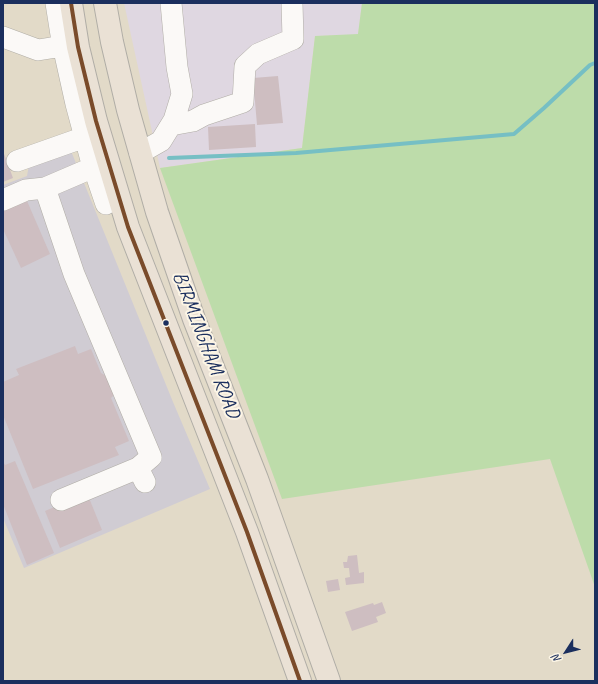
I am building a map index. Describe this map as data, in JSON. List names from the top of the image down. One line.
{"streets":{"highway":["BIRMINGHAM ROAD"]},"north":"bottom left"}
